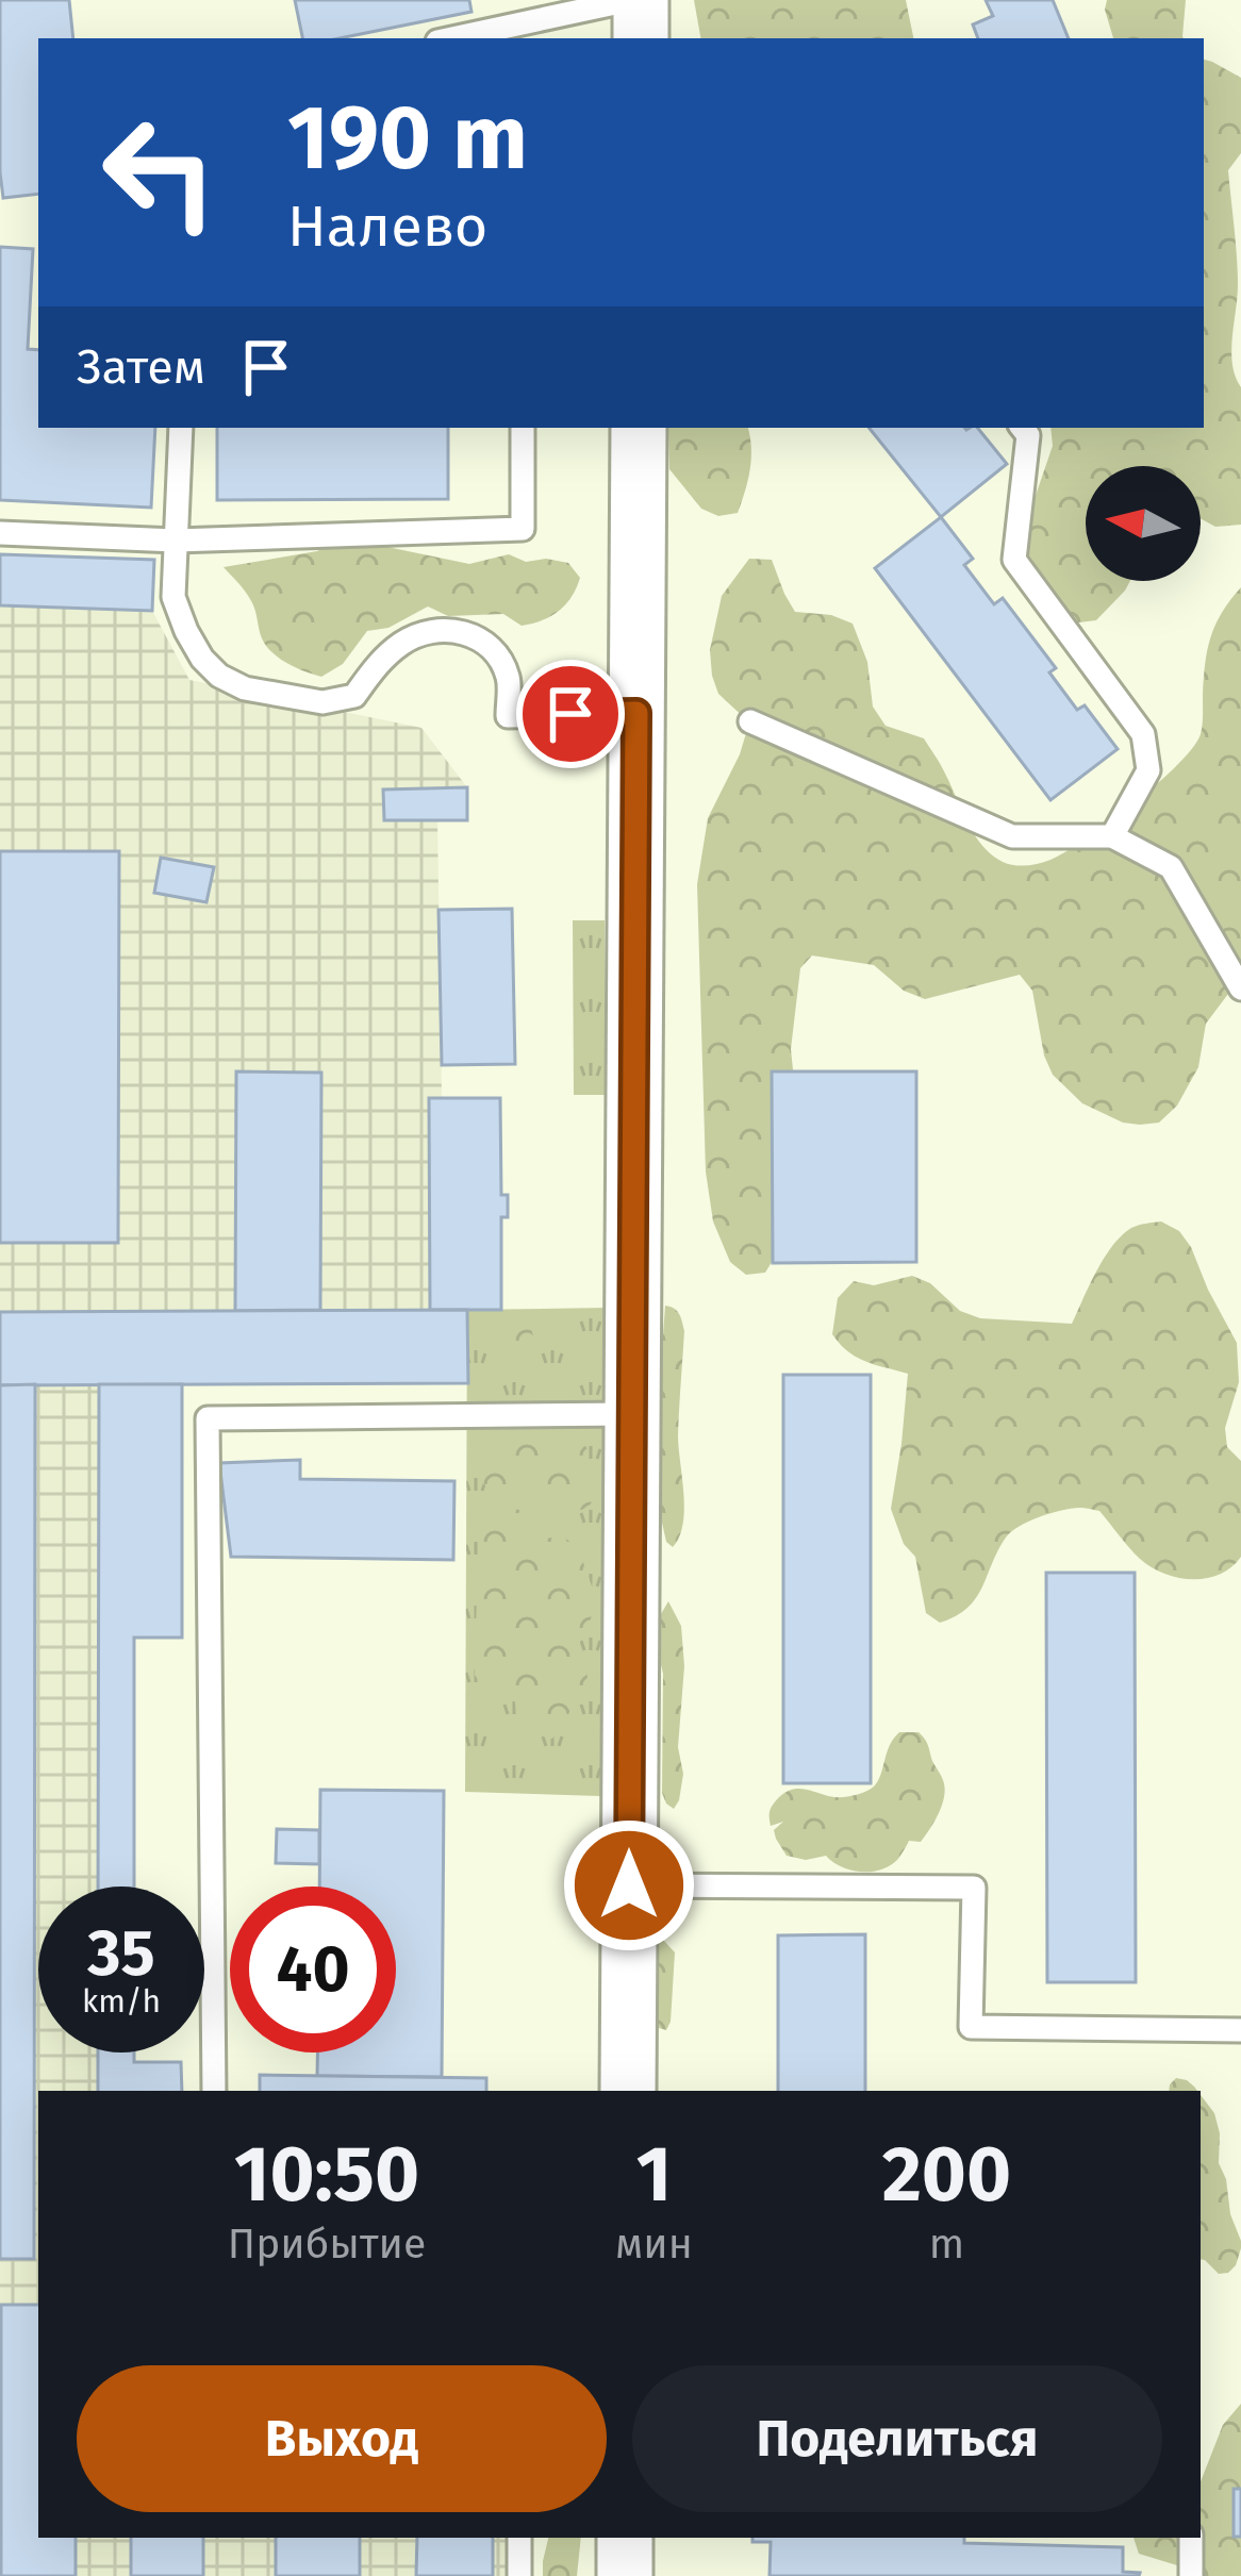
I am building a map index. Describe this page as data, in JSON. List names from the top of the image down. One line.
{"north":"left","page":{"turn":["190 m","Налево"],"then":"Затем","speed":"35 km/h","limit":"40","eta":["10:50","Прибытие","1","мин","200","m"],"buttons":["Выход","Поделиться"]}}
